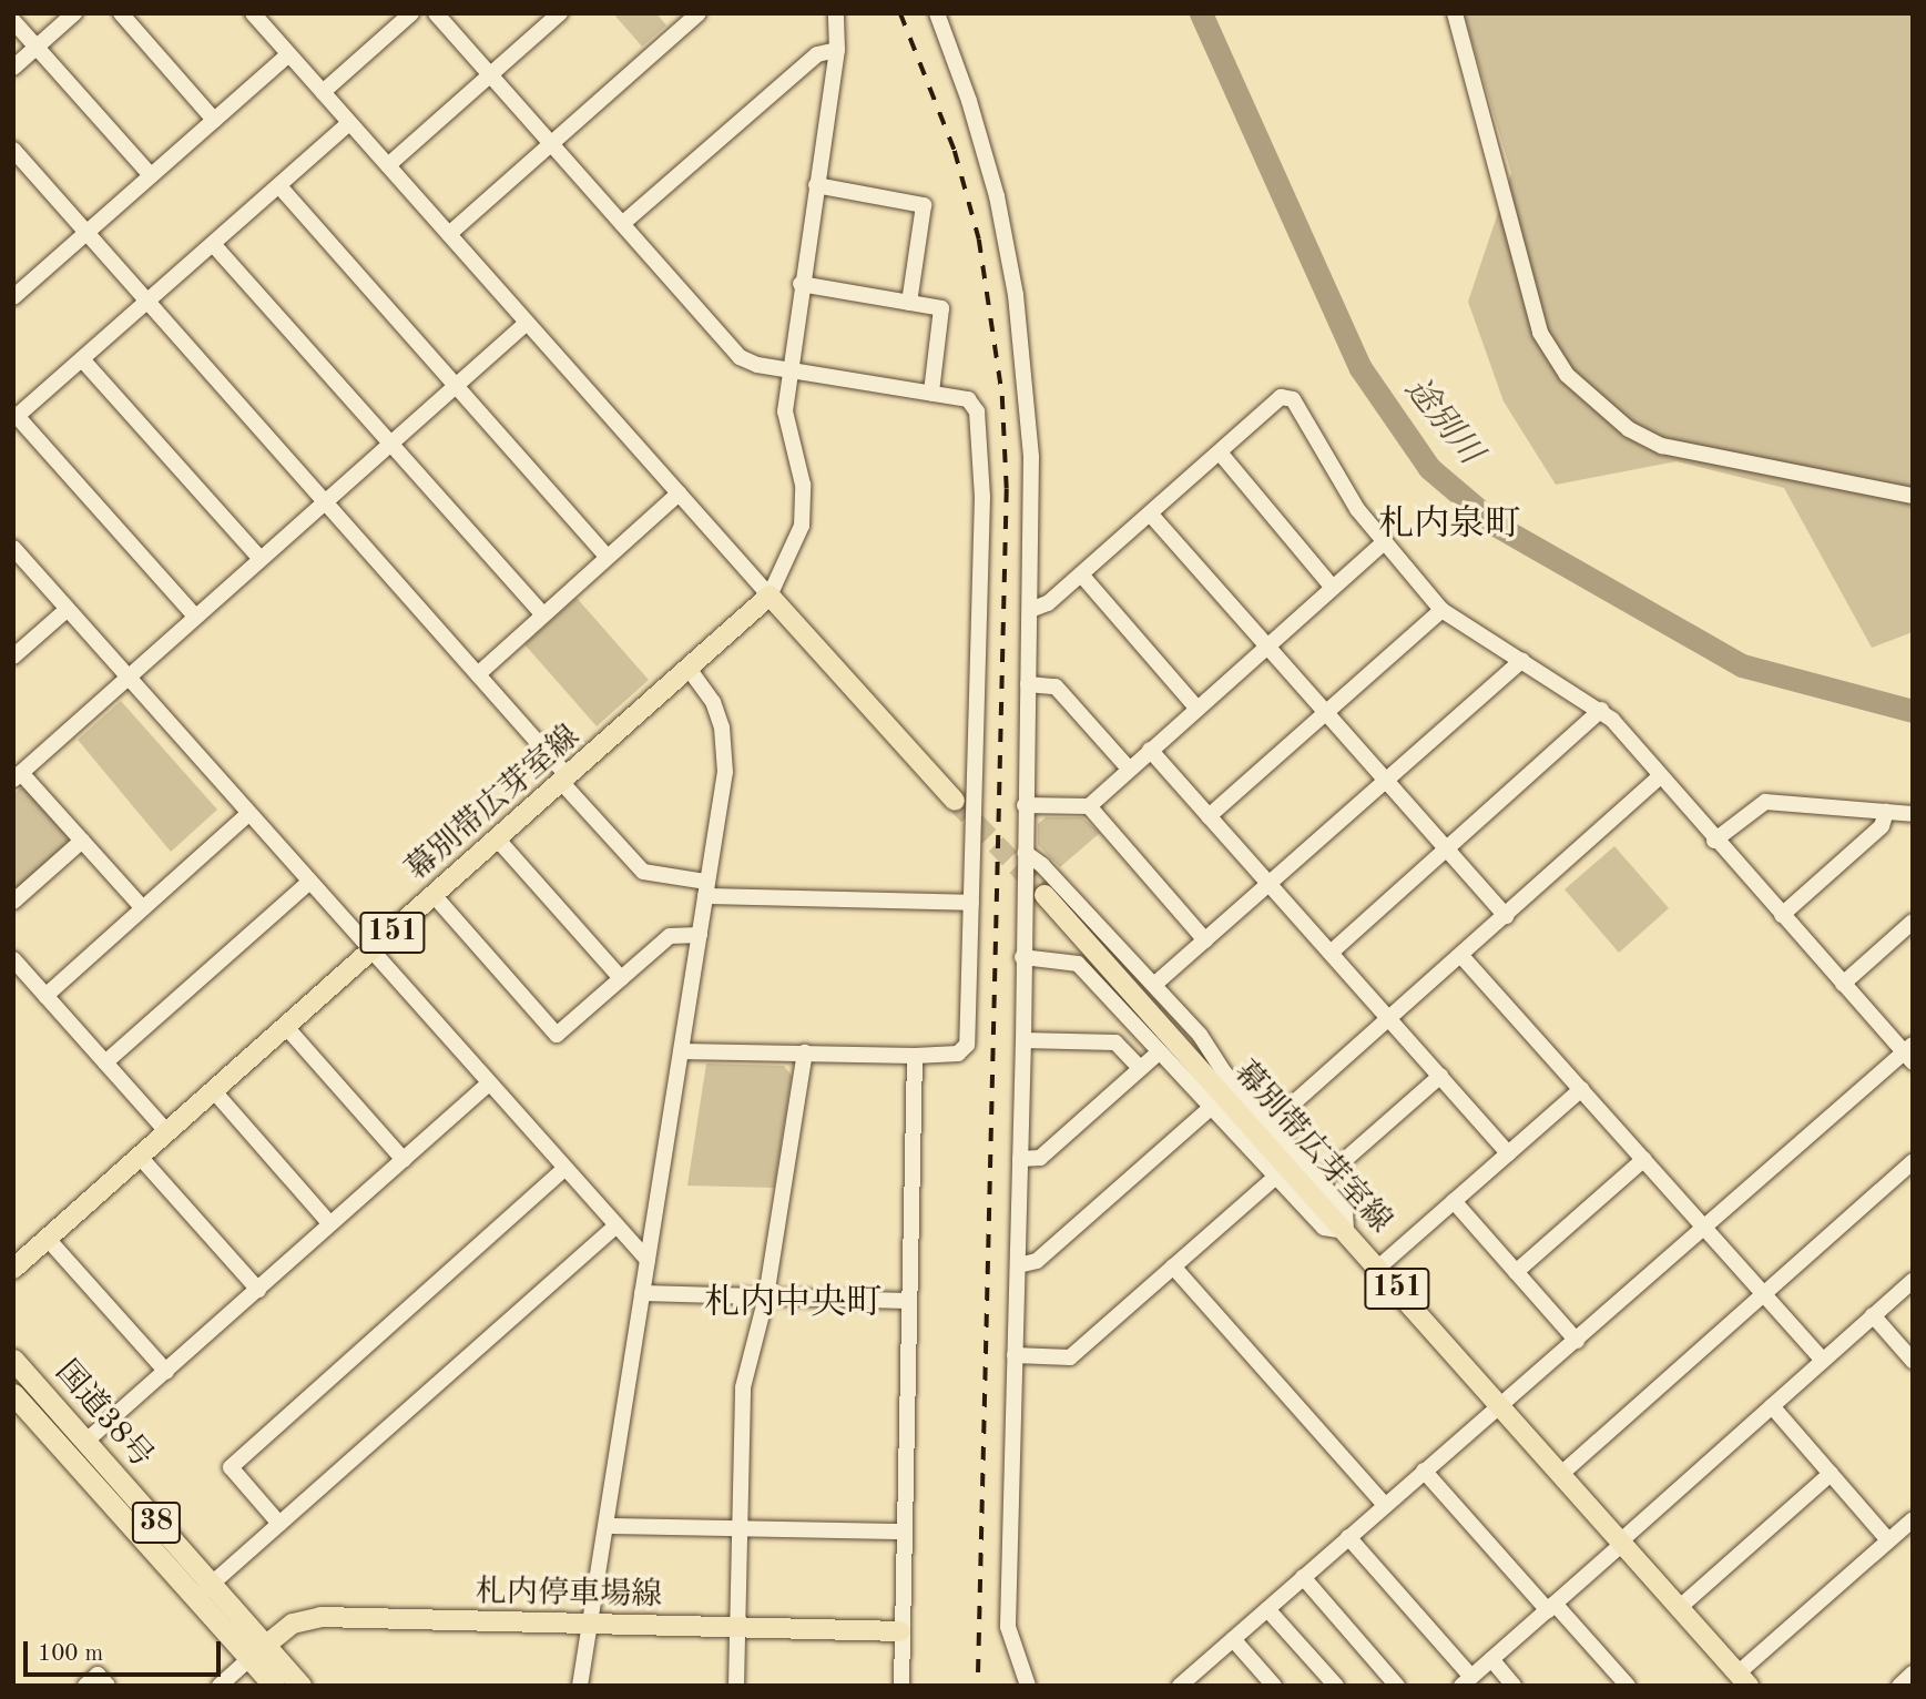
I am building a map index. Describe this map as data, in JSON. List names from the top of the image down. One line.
{"streets":{"highway":["国道38号","38"],"main road":["幕別帯広芽室線","151","札内停車場線"]},"crossings":[["国道38号","札内停車場線"]],"districts":["札内泉町","札内中央町"],"water":["途別川"],"scale_bar":"100 m"}
